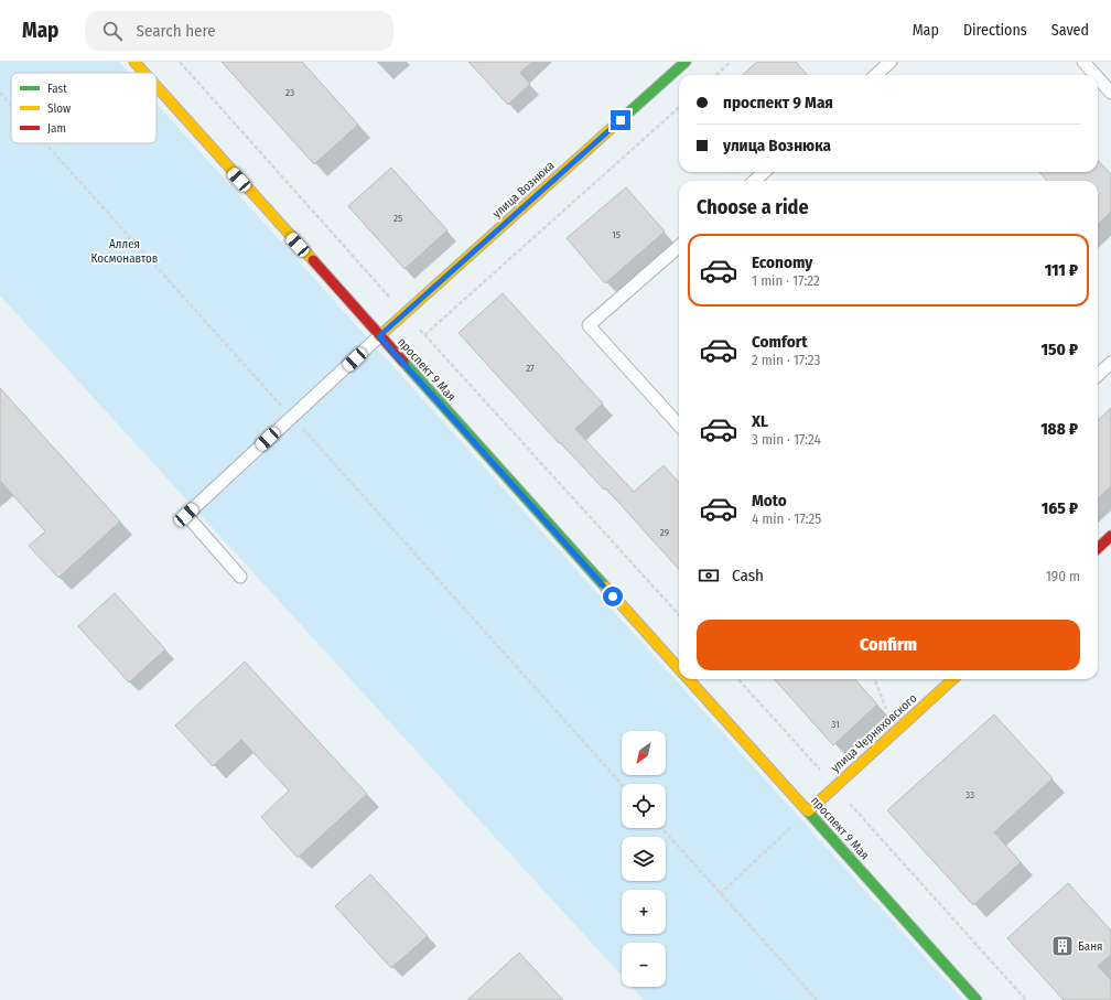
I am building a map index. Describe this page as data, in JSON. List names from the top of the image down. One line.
{"streets":{"street":["улица Вознюка","проспект 9 Мая","улица Черняховского"]},"crossings":[["улица Вознюка","проспект 9 Мая"],["проспект 9 Мая","улица Черняховского"]],"parks":["Аллея Космонавтов"],"places":{"building":["Баня"]},"house_numbers":["23","25","15","27","29","31","33"],"legend":["Fast","Slow","Jam"],"north":"bottom left","page":{"header":"Map","search":"Search here","nav":["Map","Directions","Saved"],"banner":["проспект 9 Мая","улица Вознюка"],"heading":"Choose a ride","list":[{"name":"Economy","note":"1 min · 17:22","value":"111 ₽"},{"name":"Comfort","note":"2 min · 17:23","value":"150 ₽"},{"name":"XL","note":"3 min · 17:24","value":"188 ₽"},{"name":"Moto","note":"4 min · 17:25","value":"165 ₽"}],"pay":["Cash","190 m"],"buttons":"Confirm","map_buttons":["+","−"]}}
